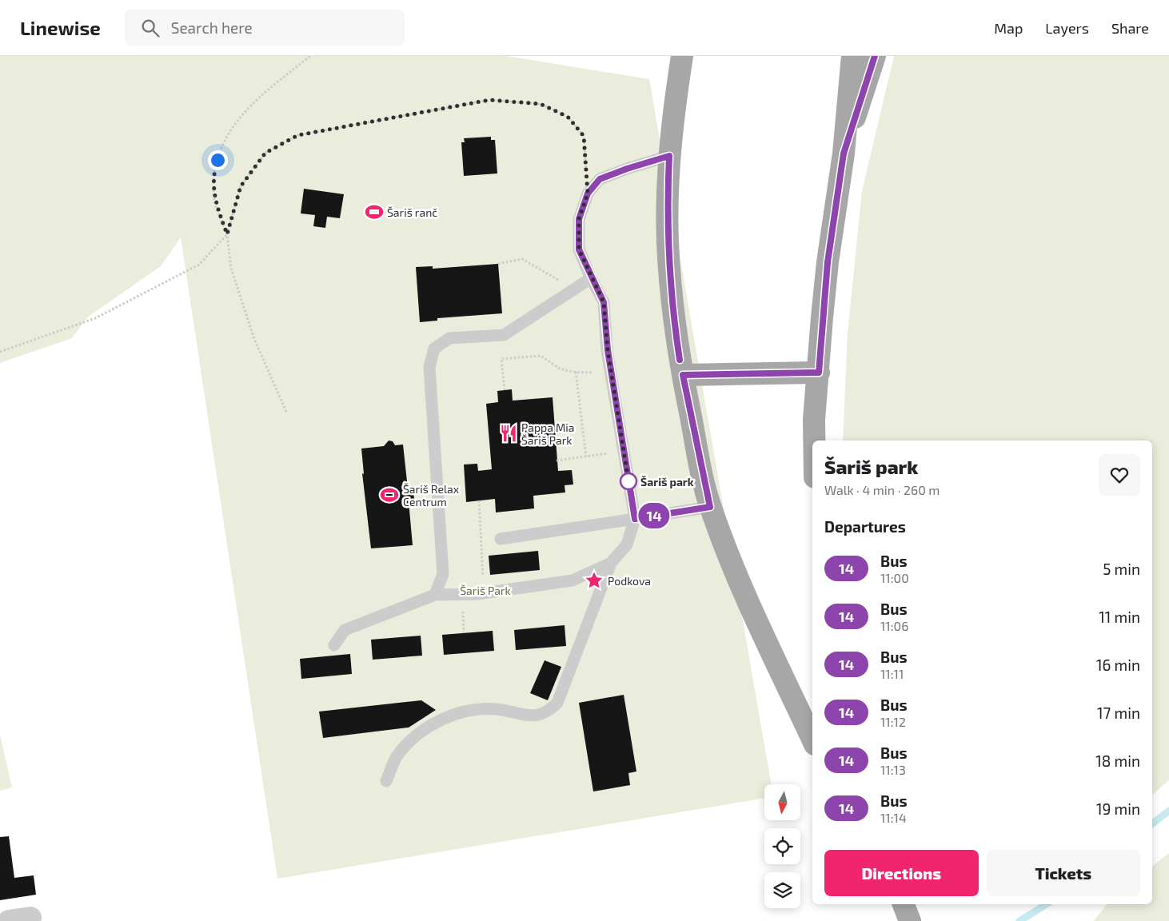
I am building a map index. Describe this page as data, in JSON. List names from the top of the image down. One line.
{"parks":["Šariš Park"],"places":{"sports":["Šariš ranč","Šariš Relax Centrum"],"restaurant":["Pappa Mia Šariš Park"],"other":["Šariš park"],"place":["Podkova"]},"lines":["bus line 14"],"north":"bottom","page":{"header":"Linewise","search":"Search here","nav":["Map","Layers","Share"],"on_map":"14","heading":[["Šariš park","Walk · 4 min · 260 m"],"Departures"],"list":[{"mark":"14","name":"Bus","note":"11:00","value":"5 min"},{"mark":"14","name":"Bus","note":"11:06","value":"11 min"},{"mark":"14","name":"Bus","note":"11:11","value":"16 min"},{"mark":"14","name":"Bus","note":"11:12","value":"17 min"},{"mark":"14","name":"Bus","note":"11:13","value":"18 min"},{"mark":"14","name":"Bus","note":"11:14","value":"19 min"}],"buttons":["Directions","Tickets"]}}
